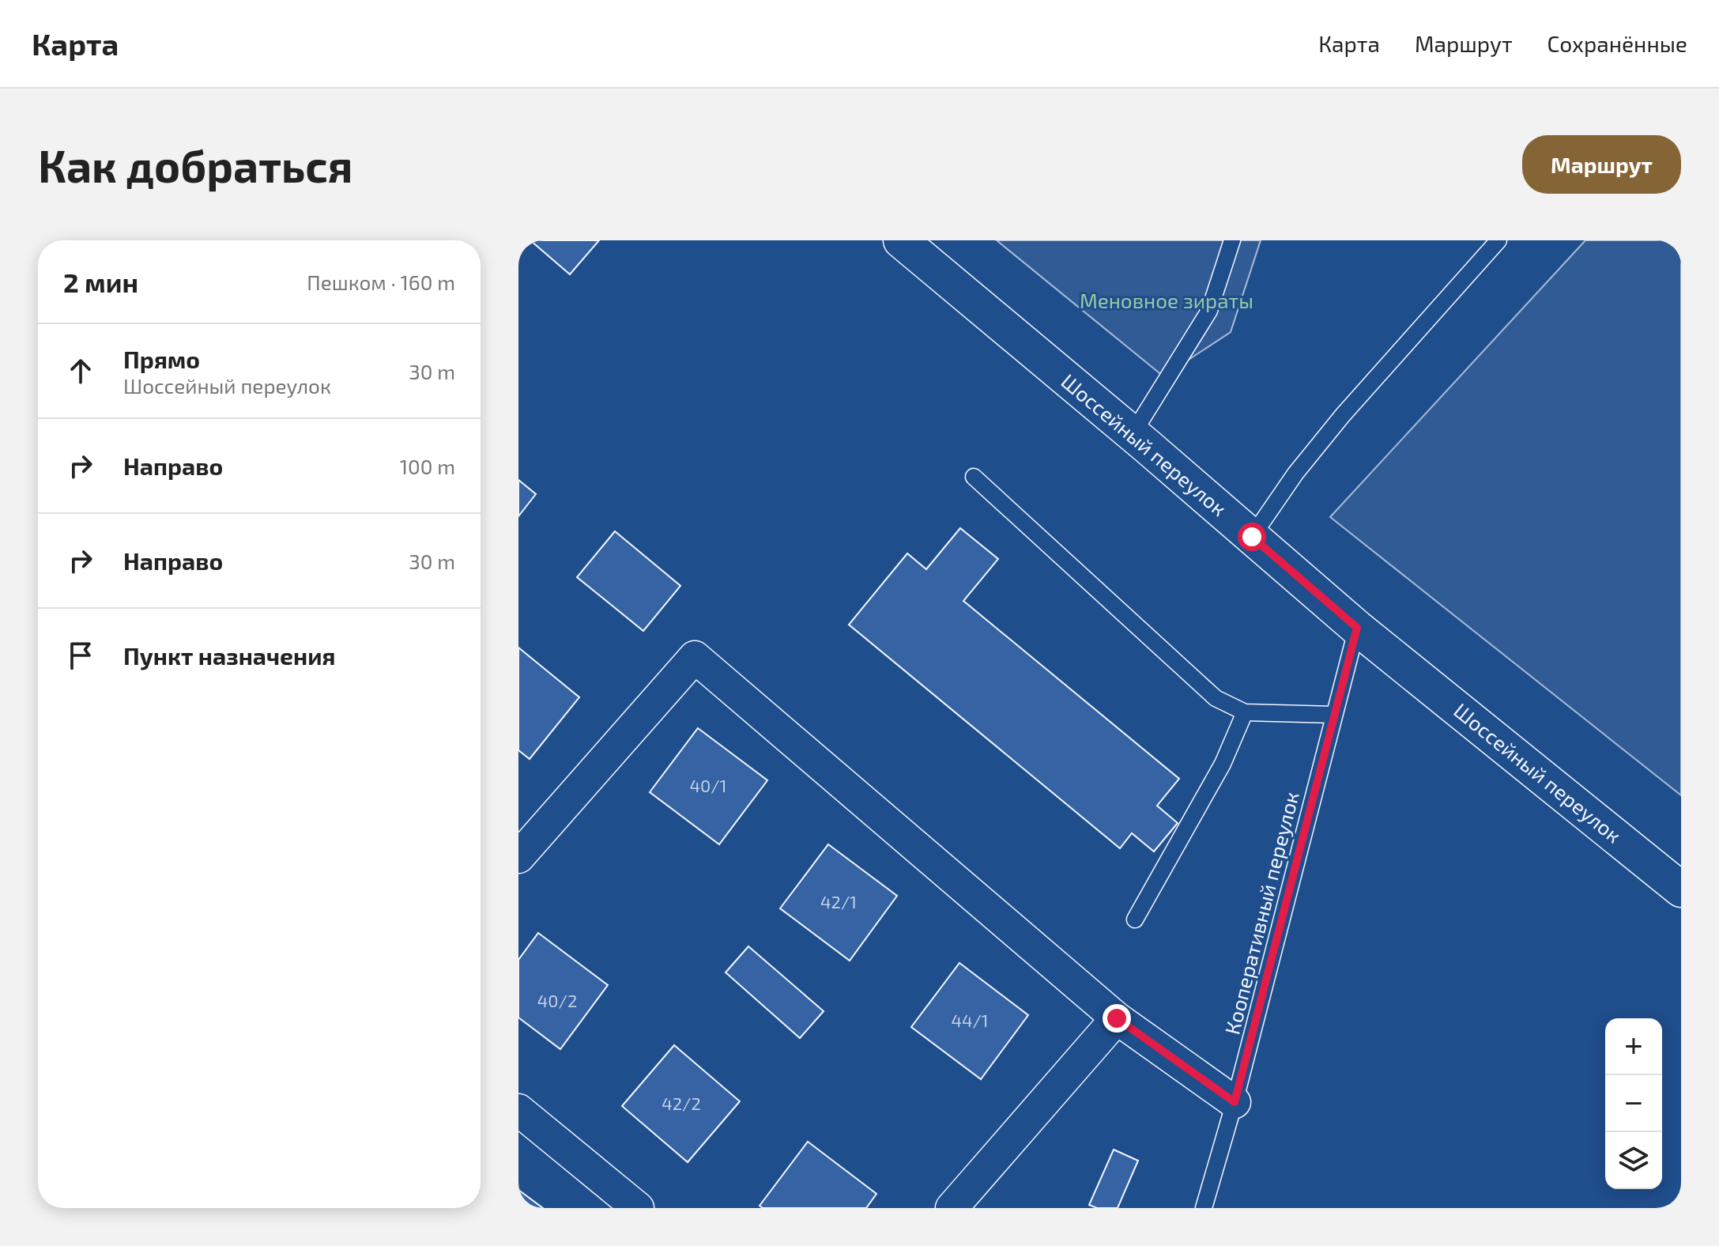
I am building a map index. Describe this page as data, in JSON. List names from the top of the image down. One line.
{"streets":{"main road":["Шоссейный переулок"],"lane":["Кооперативный переулок"]},"crossings":[["Шоссейный переулок","Кооперативный переулок"]],"parks":["Меновное зираты"],"house_numbers":["40/1","42/1","40/2","44/1","42/2"],"page":{"header":"Карта","nav":["Карта","Маршрут","Сохранённые"],"buttons":"Маршрут","title":"Как добраться","heading":["2 мин","Пешком · 160 m"],"list":[["Прямо","Шоссейный переулок","30 m"],["Направо","100 m"],["Направо","30 m"],"Пункт назначения"],"map_buttons":["+","−"]}}
